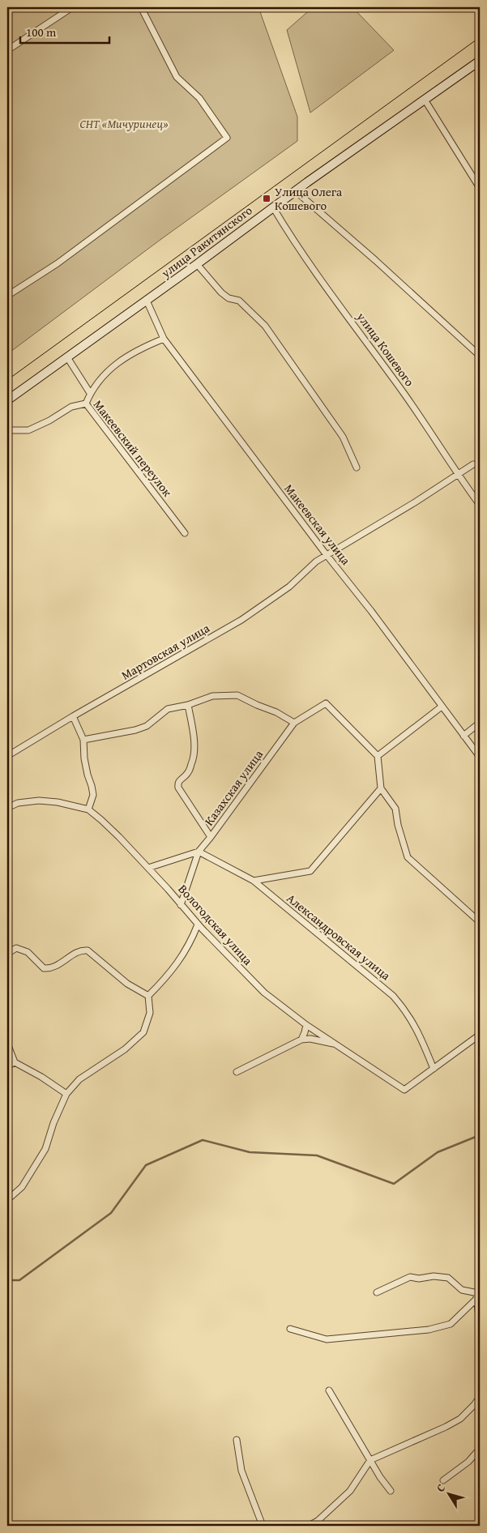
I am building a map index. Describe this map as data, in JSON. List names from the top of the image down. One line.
{"streets":{"main road":["улица Ракитянского"],"street":["улица Кошевого","Макеевский переулок","Макеевская улица","Мартовская улица","Казахская улица","Вологодская улица","Александровская улица"]},"crossings":[["улица Ракитянского","улица Кошевого"],["улица Ракитянского","Макеевская улица"],["улица Кошевого","Мартовская улица"],["Макеевская улица","Мартовская улица"],["Казахская улица","Вологодская улица"],["Казахская улица","Александровская улица"],["Вологодская улица","Александровская улица"]],"parks":["СНТ «Мичуринец»"],"places":{"transit":["Улица Олега Кошевого"]},"scale_bar":"100 m","north":"top left"}
